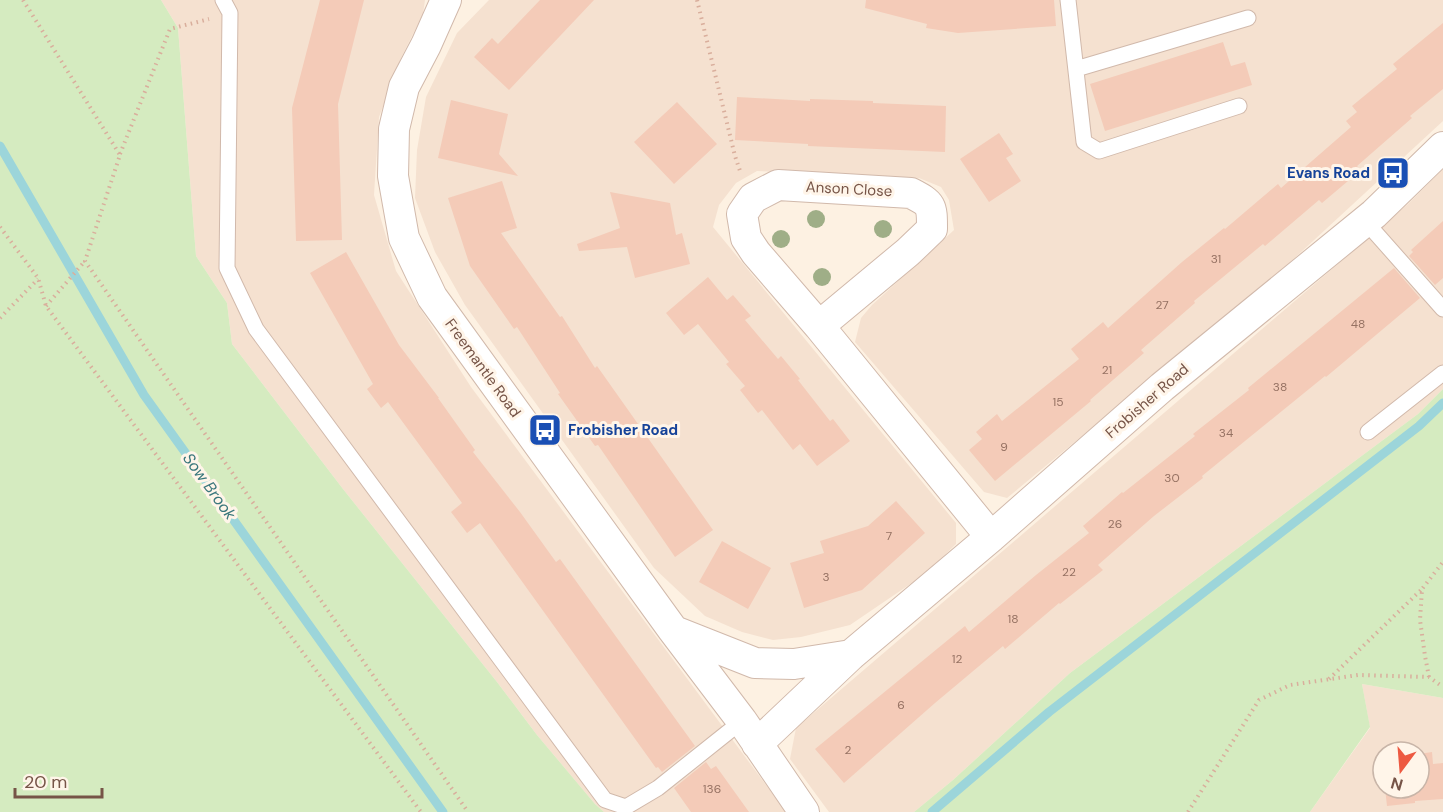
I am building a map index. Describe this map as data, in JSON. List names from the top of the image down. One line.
{"streets":{"street":["Anson Close","Freemantle Road","Frobisher Road"]},"crossings":[["Freemantle Road","Frobisher Road"]],"water":["Sow Brook"],"places":{"bus stop":["Evans Road","Frobisher Road"]},"house_numbers":["31","27","48","21","38","15","34","9","30","26","7","22","3","18","12","6","2","136"],"scale_bar":"20 m","north":"bottom"}
